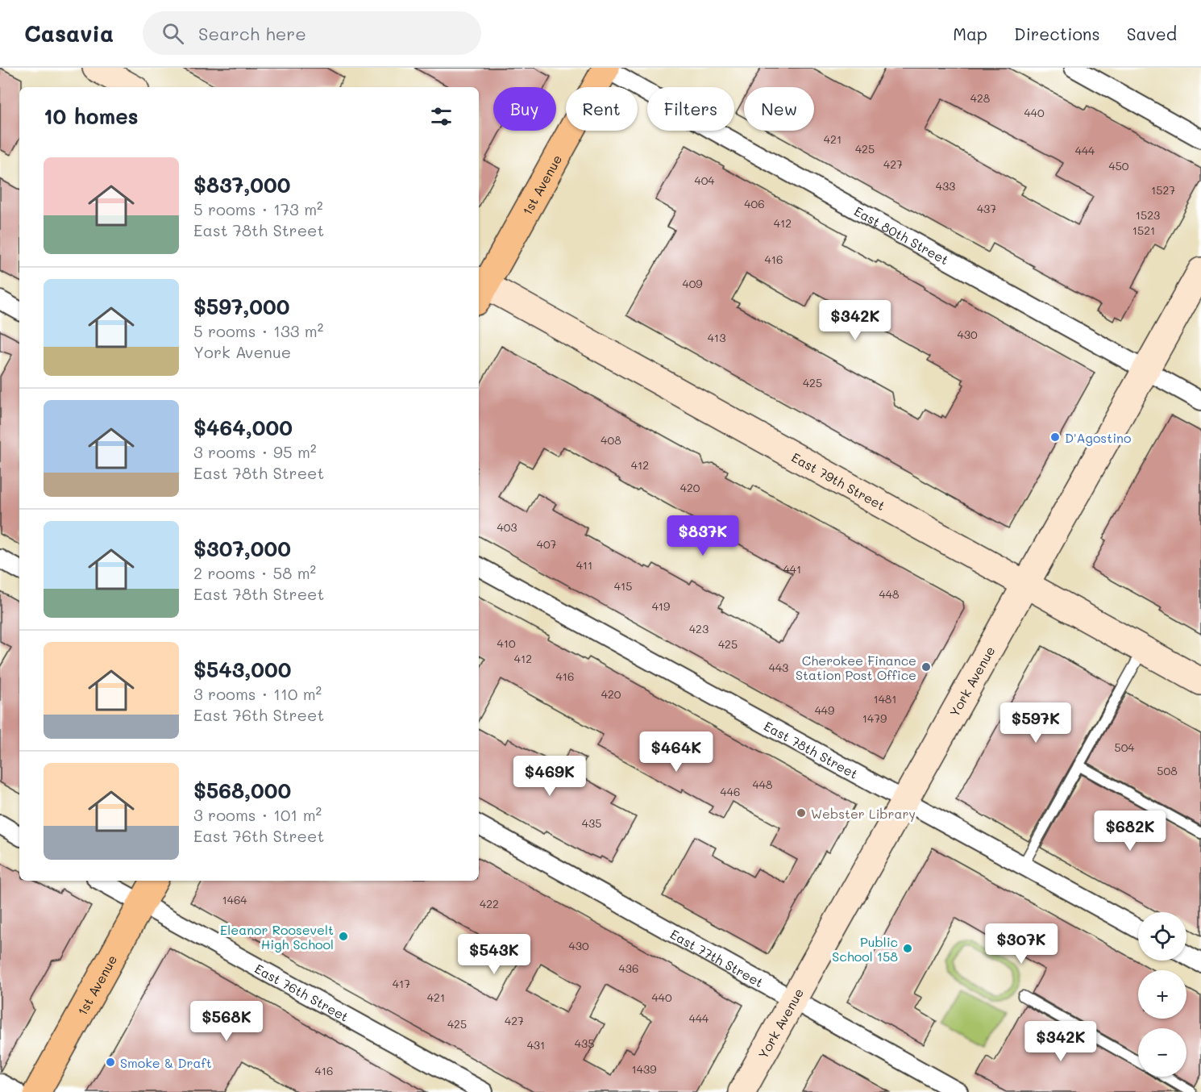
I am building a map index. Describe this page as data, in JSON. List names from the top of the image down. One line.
{"streets":{"main road":["1st Avenue","East 79th Street","York Avenue"],"street":["East 80th Street","East 78th Street","East 77th Street","East 76th Street"]},"crossings":[["1st Avenue","East 80th Street"],["1st Avenue","East 79th Street"],["1st Avenue","East 76th Street"],["East 80th Street","York Avenue"],["East 79th Street","York Avenue"],["York Avenue","East 78th Street"],["York Avenue","East 77th Street"]],"places":["D'Agostino","Cherokee Finance Station Post Office","Webster Library","Eleanor Roosevelt High School","Public School 158","Smoke & Draft"],"house_numbers":["428","440","421","425","444","427","450","404","433","1527","406","437","1523","412","1521","416","409","430","413","425","408","412","420","403","407","411","441","415","448","419","423","410","425","412","443","416","420","1481","449","1479","504","508","448","446","435","1464","422","430","436","417","421","440","444","427","425","435","431","1439","416"],"page":{"header":"Casavia","search":"Search here","nav":["Map","Directions","Saved"],"chip":["Buy","Rent","Filters","New"],"heading":"10 homes","list":[{"name":"$837,000","note":"5 rooms · 173 m² · East 78th Street"},{"name":"$597,000","note":"5 rooms · 133 m² · York Avenue"},{"name":"$464,000","note":"3 rooms · 95 m² · East 78th Street"},{"name":"$307,000","note":"2 rooms · 58 m² · East 78th Street"},{"name":"$543,000","note":"3 rooms · 110 m² · East 76th Street"},{"name":"$568,000","note":"3 rooms · 101 m² · East 76th Street"}],"price":["$342K","$837K","$597K","$464K","$469K","$682K","$307K","$543K","$568K","$342K"],"map_buttons":["+","−"]}}
